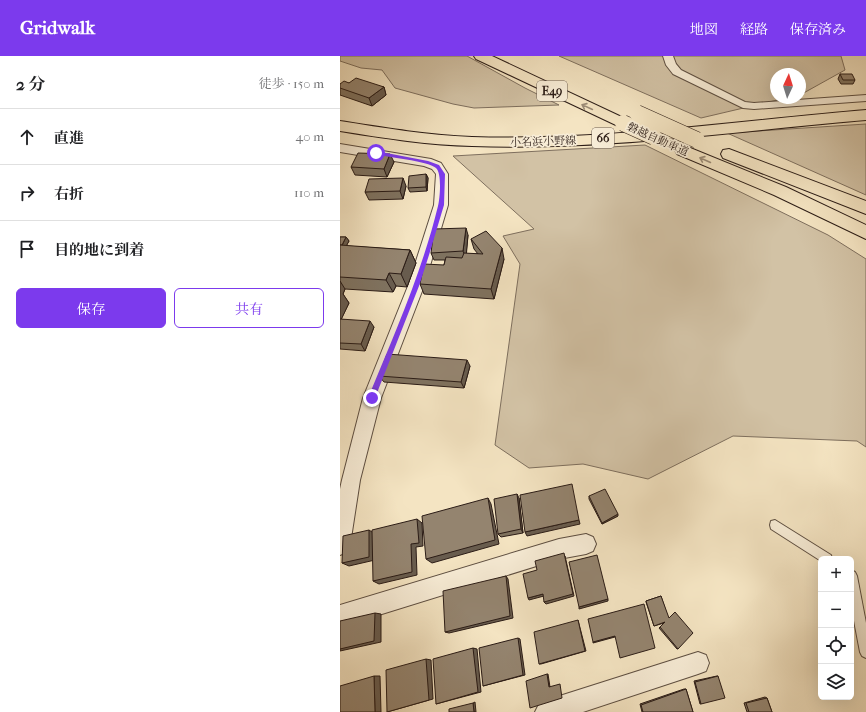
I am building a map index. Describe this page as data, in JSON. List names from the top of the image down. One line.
{"streets":{"main road":["E49","66","磐越自動車道","小名浜小野線"]},"north":"top","page":{"header":"Gridwalk","nav":["地図","経路","保存済み"],"heading":["2 分","徒歩 · 150 m"],"list":[["直進","40 m"],["右折","110 m"],"目的地に到着"],"buttons":["保存","共有"],"map_buttons":["+","−"]}}
